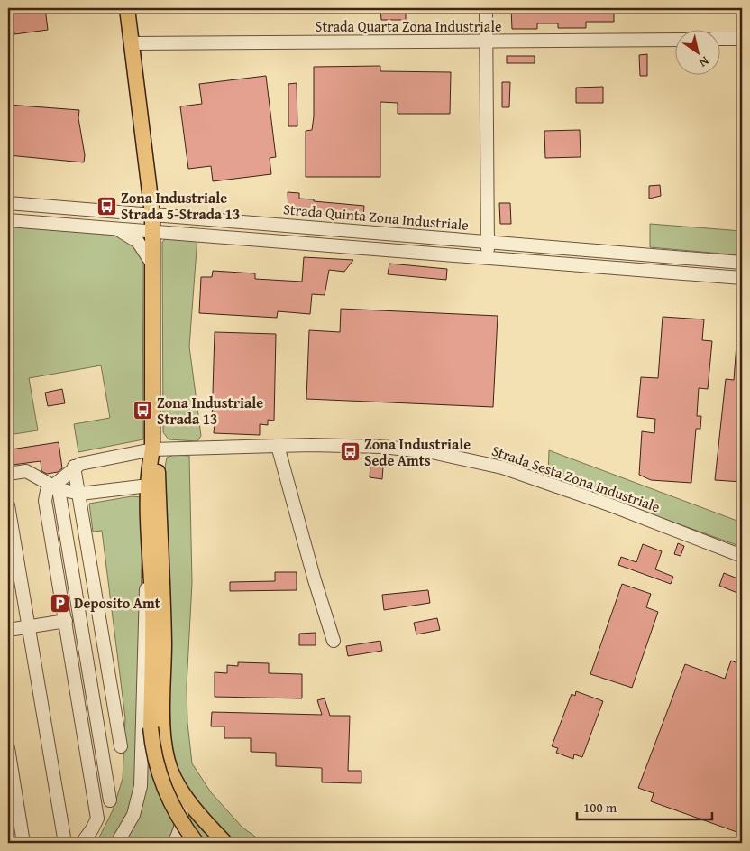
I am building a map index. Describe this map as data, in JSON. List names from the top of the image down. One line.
{"streets":{"street":["Strada Quarta Zona Industriale","Strada Quinta Zona Industriale","Strada Sesta Zona Industriale"]},"places":{"bus stop":["Zona Industriale Strada 5-Strada 13","Zona Industriale Strada 13","Zona Industriale Sede Amts"],"parking":["Deposito Amt"]},"scale_bar":"100 m","north":"bottom right"}
